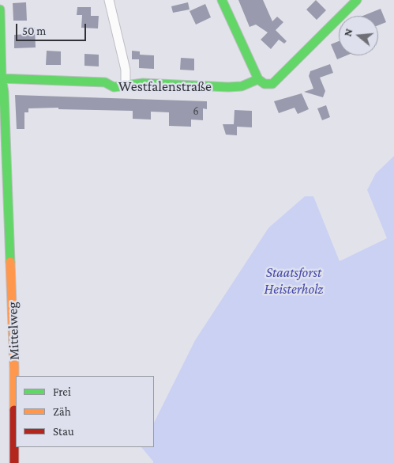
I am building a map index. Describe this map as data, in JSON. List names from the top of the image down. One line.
{"streets":{"street":["Westfalenstraße","Mittelweg"]},"crossings":[["Westfalenstraße","Mittelweg"]],"parks":["Staatsforst Heisterholz"],"house_numbers":["6"],"legend":["Frei","Zäh","Stau"],"scale_bar":"50 m","north":"left"}
